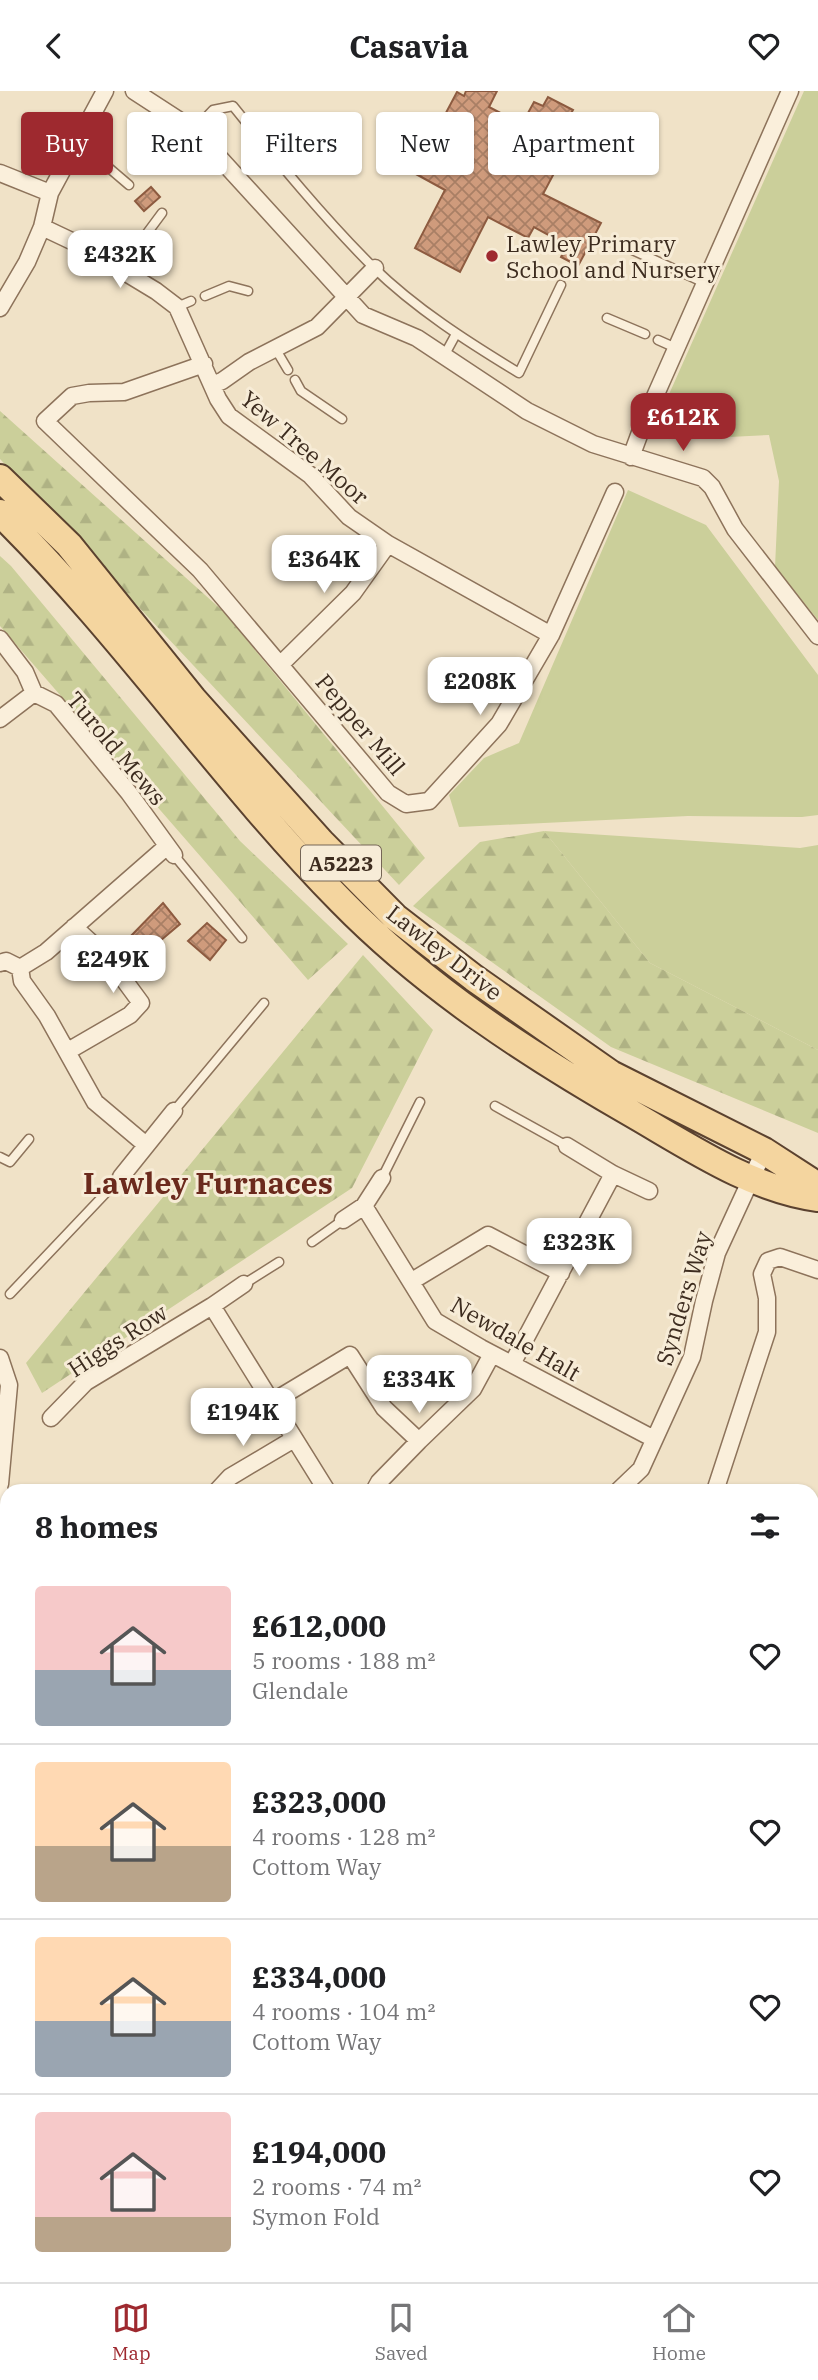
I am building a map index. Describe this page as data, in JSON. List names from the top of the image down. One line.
{"streets":{"main road":["A5223","Lawley Drive"],"street":["Yew Tree Moor","Pepper Mill","Turold Mews","Synders Way","Newdale Halt","Higgs Row"]},"crossings":[["Yew Tree Moor","Pepper Mill"],["Lawley Drive","Synders Way"],["Synders Way","Newdale Halt"]],"districts":["Lawley Furnaces"],"places":["Lawley Primary School and Nursery"],"page":{"header":"Casavia","chip":["Buy","Rent","Filters","New","Apartment"],"price":["£432K","£612K","£364K","£208K","£249K","£323K","£334K","£194K"],"heading":"8 homes","list":[{"name":"£612,000","note":"5 rooms · 188 m² · Glendale"},{"name":"£323,000","note":"4 rooms · 128 m² · Cottom Way"},{"name":"£334,000","note":"4 rooms · 104 m² · Cottom Way"},{"name":"£194,000","note":"2 rooms · 74 m² · Symon Fold"}],"tabs":["Map","Saved","Home"]}}
